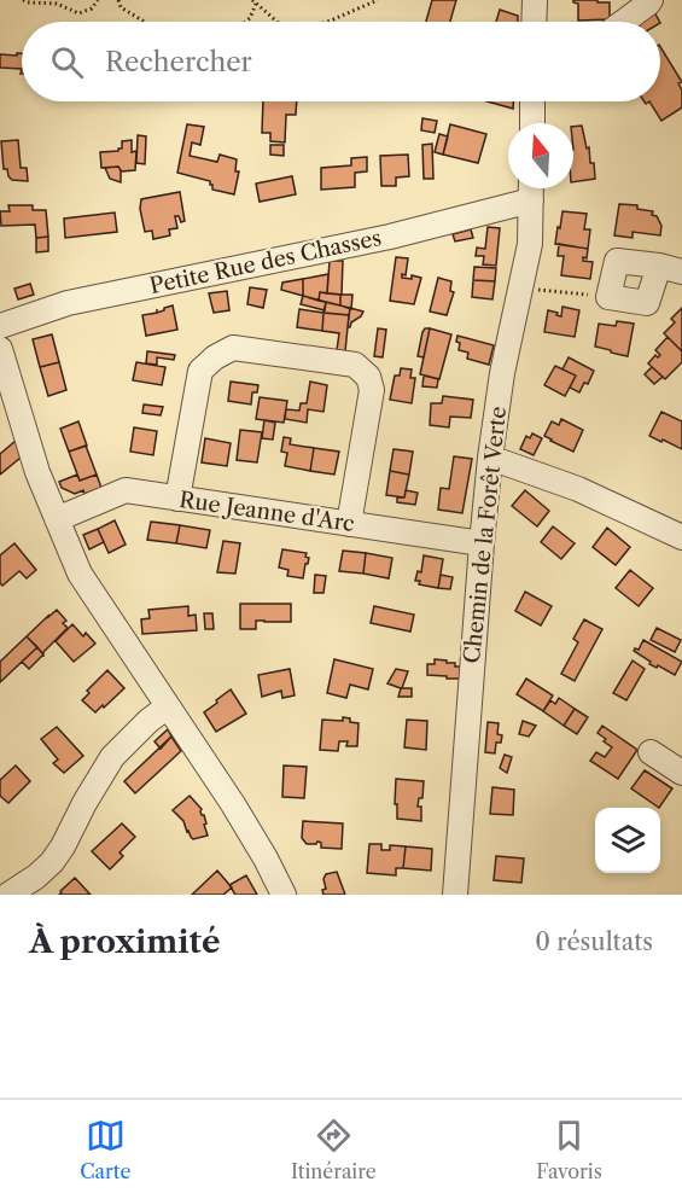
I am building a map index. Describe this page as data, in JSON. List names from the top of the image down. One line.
{"streets":{"street":["Petite Rue des Chasses","Rue Jeanne d'Arc","Chemin de la Forêt Verte"]},"crossings":[["Petite Rue des Chasses","Chemin de la Forêt Verte"],["Rue Jeanne d'Arc","Chemin de la Forêt Verte"]],"north":"top","page":{"search":"Rechercher","heading":["À proximité","0 résultats"],"nav":["Carte","Itinéraire","Favoris"]}}
